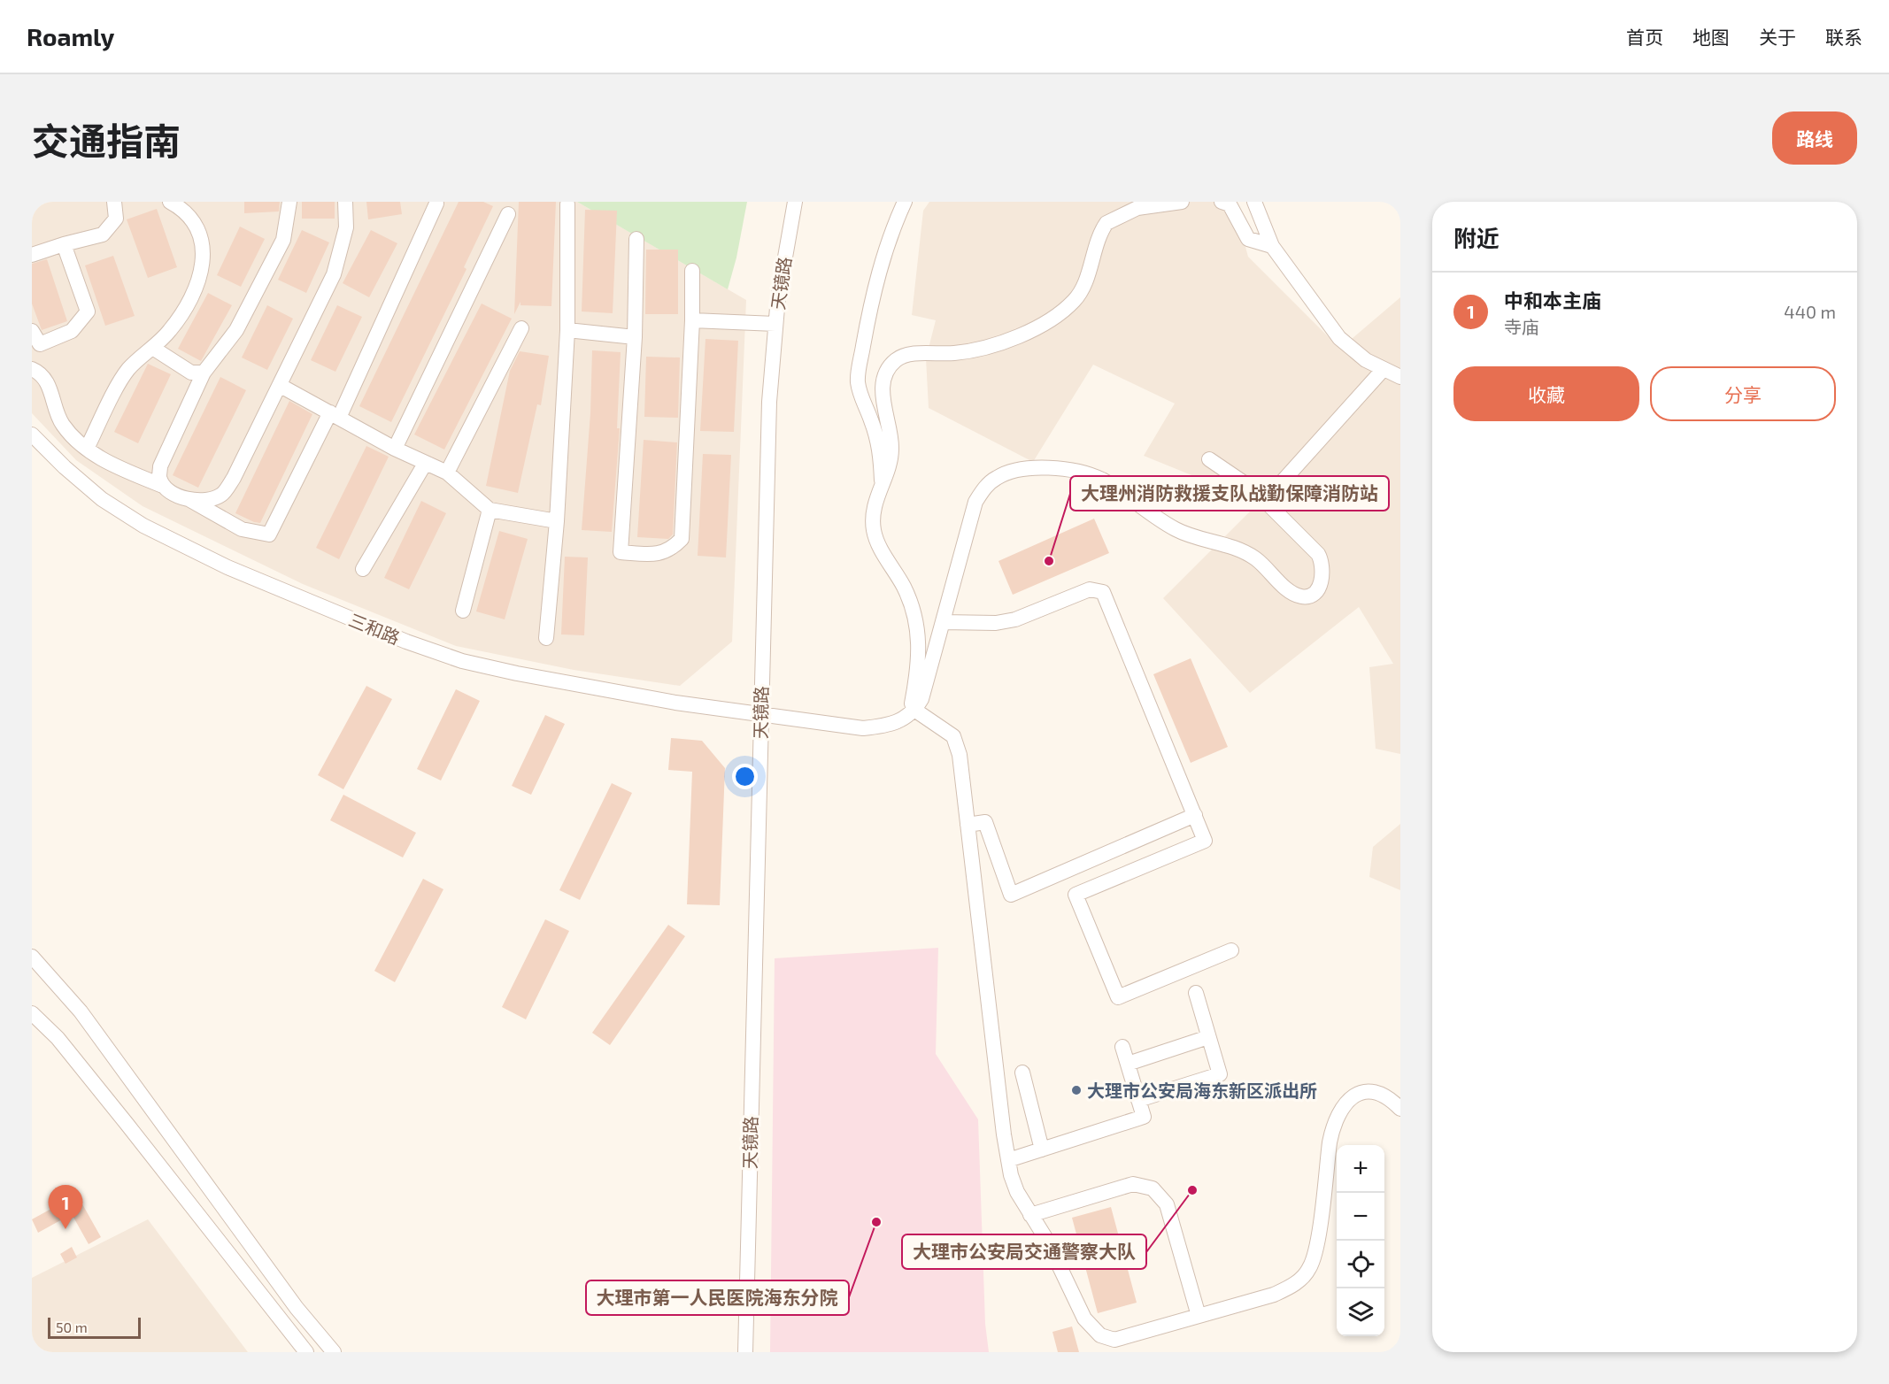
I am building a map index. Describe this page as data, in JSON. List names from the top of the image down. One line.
{"streets":{"street":["天镜路","三和路"]},"crossings":[["天镜路","三和路"]],"places":["大理州消防救援支队战勤保障消防站","大理市公安局海东新区派出所","大理市公安局交通警察大队","大理市第一人民医院海东分院"],"scale_bar":"50 m","page":{"header":"Roamly","nav":["首页","地图","关于","联系"],"title":"交通指南","buttons":["路线",["收藏","分享"]],"heading":"附近","list":[{"mark":"1","name":"中和本主庙","note":"寺庙","value":"440 m"}],"map_buttons":["+","−"],"pins":"1","scale":"50 m"}}
